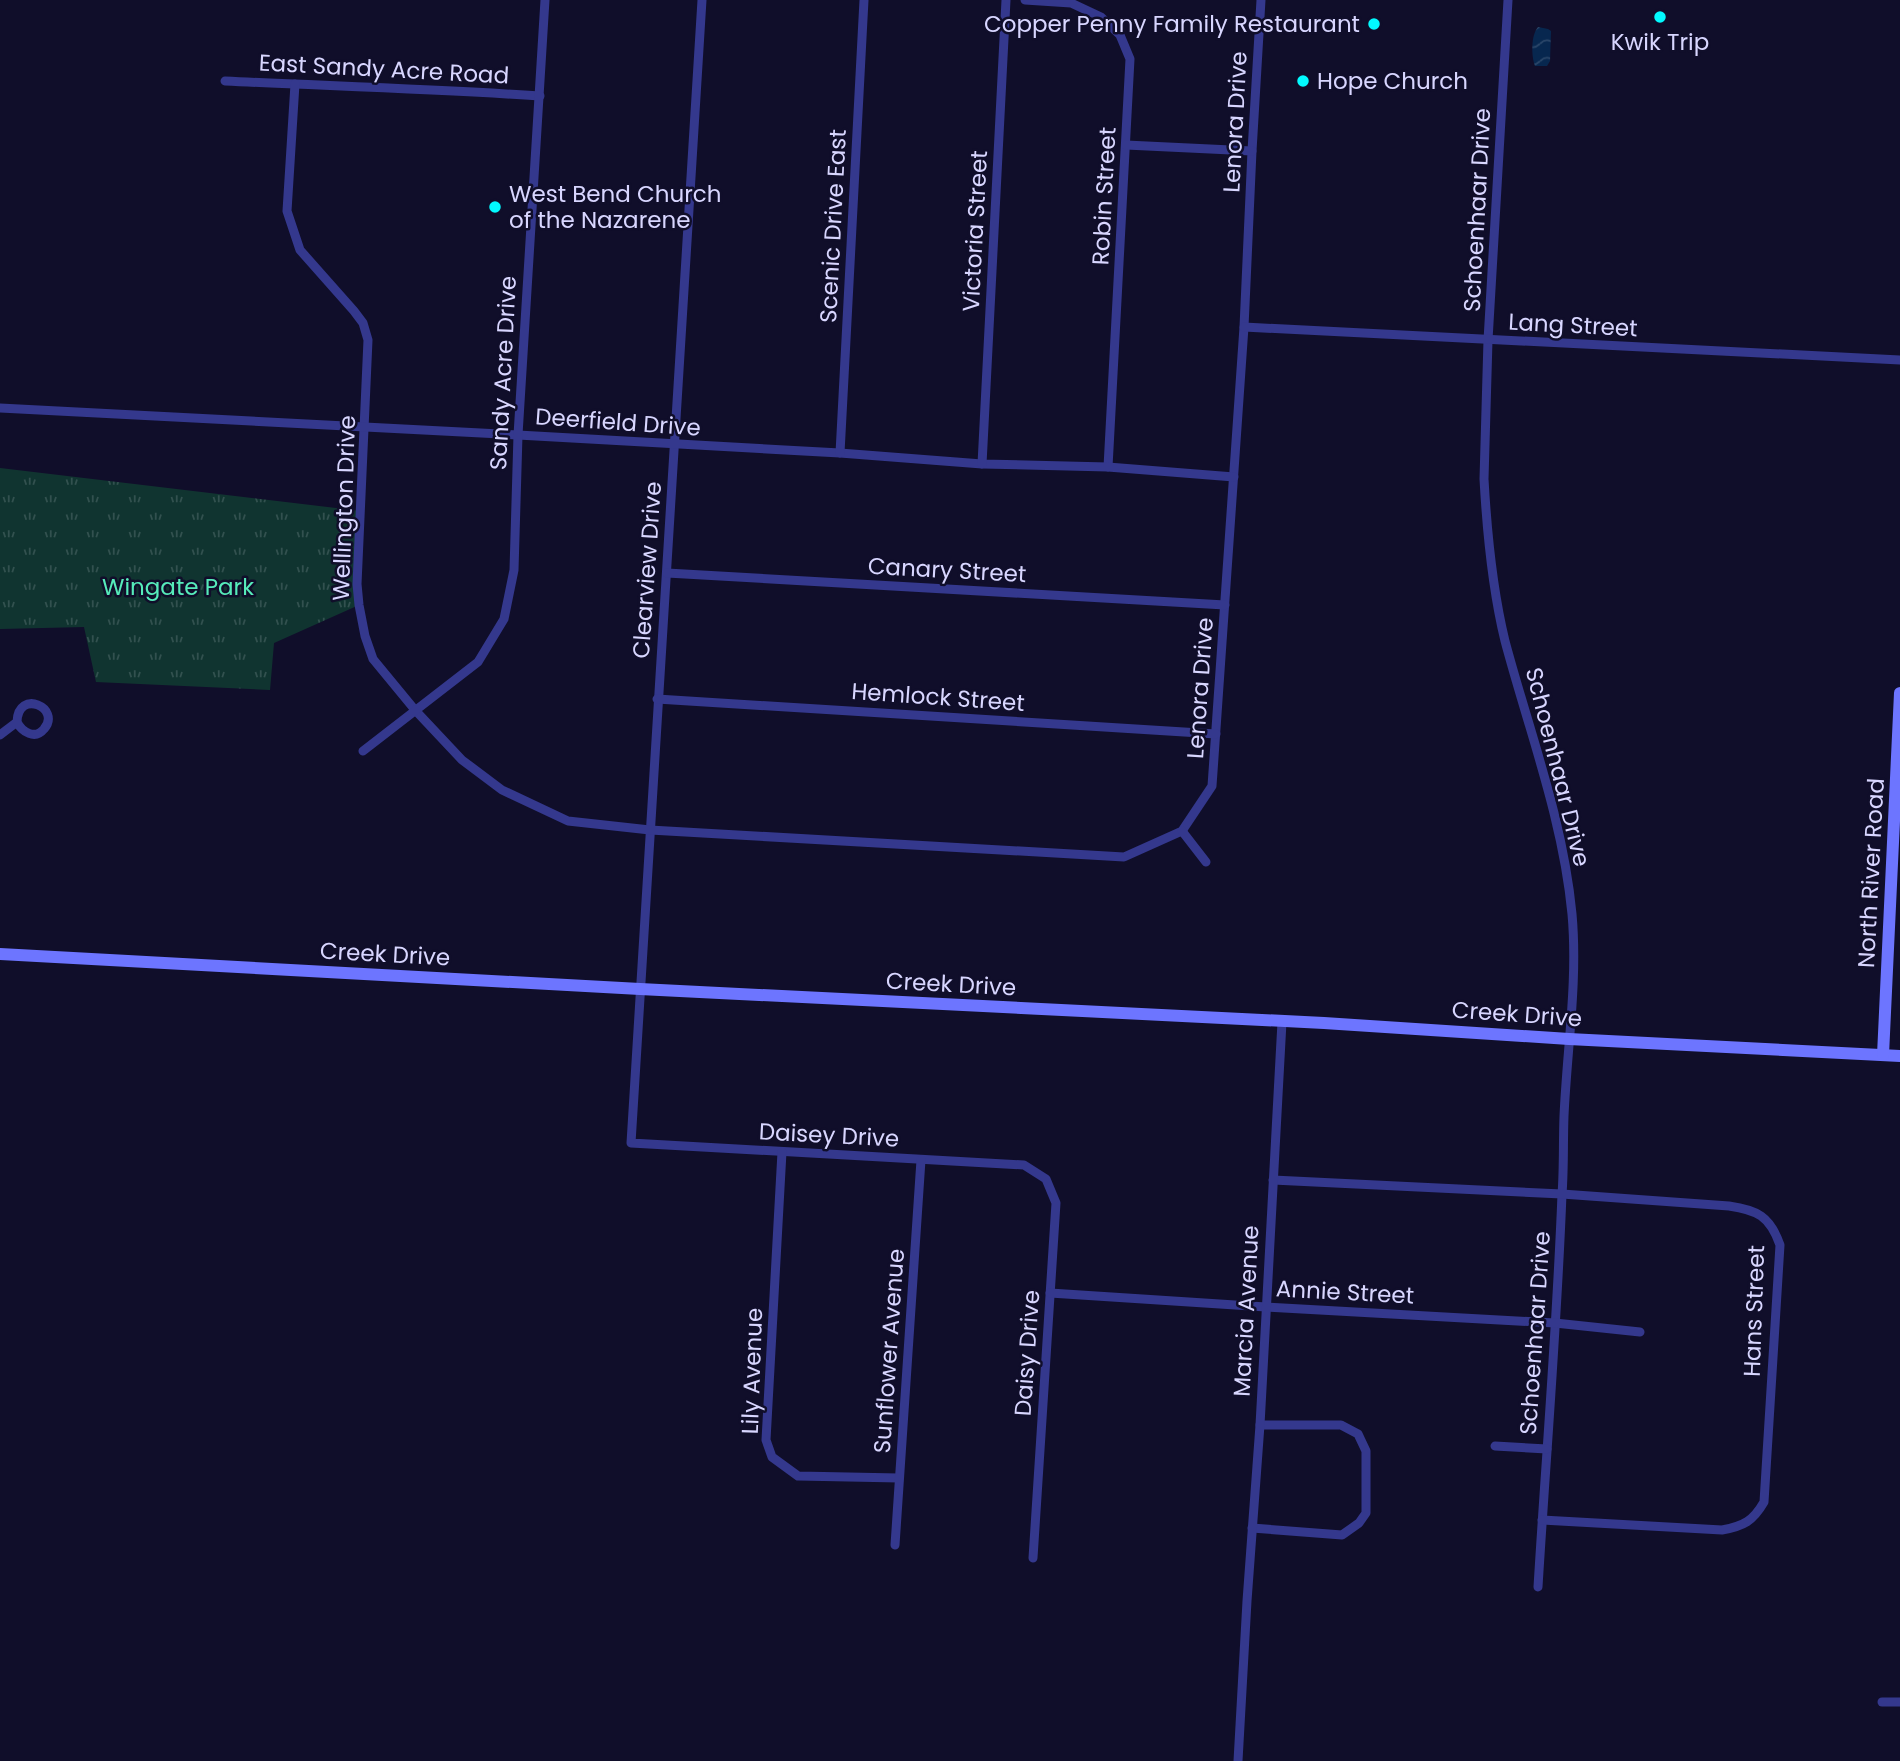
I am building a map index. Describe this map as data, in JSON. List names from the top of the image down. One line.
{"streets":{"street":["East Sandy Acre Road","Lenora Drive","Robin Street","Schoenhaar Drive","Scenic Drive East","Victoria Street","Lang Street","Sandy Acre Drive","Deerfield Drive","Wellington Drive","Clearview Drive","Canary Street","Hemlock Street","North River Road","Creek Drive","Daisey Drive","Annie Street","Marcia Avenue","Hans Street","Sunflower Avenue","Daisy Drive","Lily Avenue"]},"crossings":[["East Sandy Acre Road","Sandy Acre Drive"],["East Sandy Acre Road","Wellington Drive"],["Lenora Drive","Lang Street"],["Lenora Drive","Deerfield Drive"],["Lenora Drive","Canary Street"],["Lenora Drive","Hemlock Street"],["Robin Street","Deerfield Drive"],["Schoenhaar Drive","Lang Street"],["Schoenhaar Drive","Creek Drive"],["Schoenhaar Drive","Annie Street"],["Schoenhaar Drive","Hans Street"],["Scenic Drive East","Deerfield Drive"],["Victoria Street","Deerfield Drive"],["Sandy Acre Drive","Deerfield Drive"],["Sandy Acre Drive","Wellington Drive"],["Deerfield Drive","Wellington Drive"],["Deerfield Drive","Clearview Drive"],["Wellington Drive","Clearview Drive"],["Clearview Drive","Canary Street"],["Clearview Drive","Hemlock Street"],["Clearview Drive","Creek Drive"],["Clearview Drive","Daisey Drive"],["North River Road","Creek Drive"],["Creek Drive","Marcia Avenue"],["Daisey Drive","Sunflower Avenue"],["Daisey Drive","Daisy Drive"],["Daisey Drive","Lily Avenue"],["Annie Street","Marcia Avenue"],["Annie Street","Daisy Drive"],["Marcia Avenue","Hans Street"],["Sunflower Avenue","Lily Avenue"]],"parks":["Wingate Park"],"places":["Kwik Trip","Copper Penny Family Restaurant","Hope Church","West Bend Church of the Nazarene"]}
